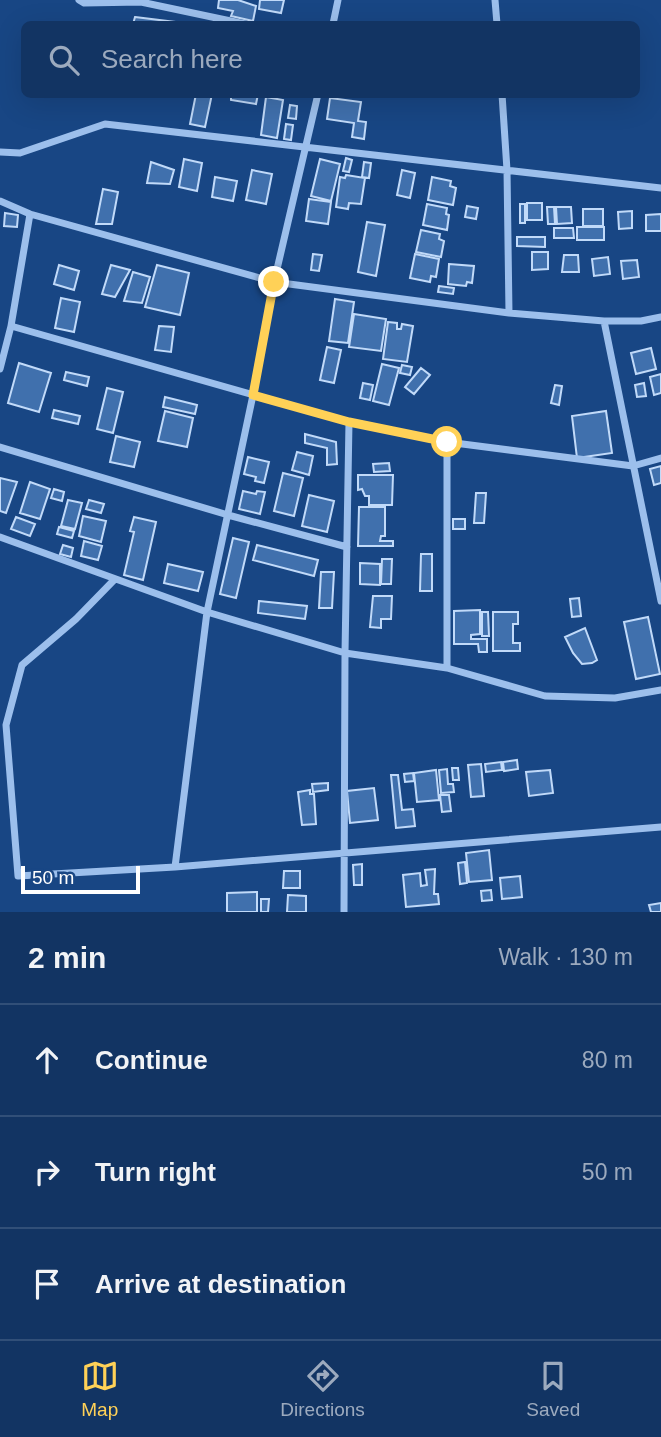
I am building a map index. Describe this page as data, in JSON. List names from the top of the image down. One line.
{"scale_bar":"50 m","page":{"search":"Search here","scale":"50 m","heading":["2 min","Walk · 130 m"],"list":[["Continue","80 m"],["Turn right","50 m"],"Arrive at destination"],"nav":["Map","Directions","Saved"]}}
